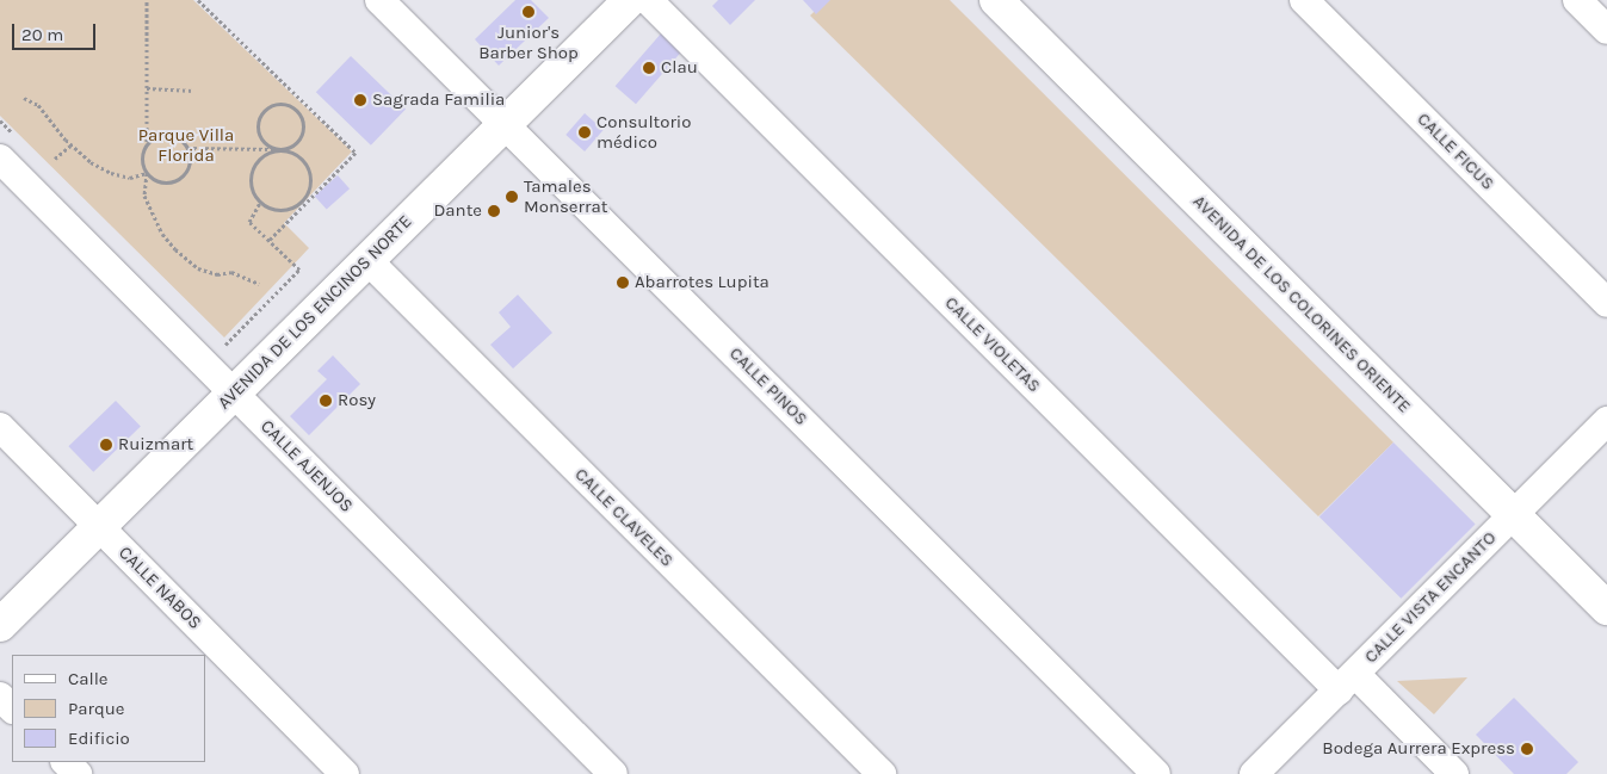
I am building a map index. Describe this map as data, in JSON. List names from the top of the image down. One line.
{"streets":{"street":["CALLE FICUS","AVENIDA DE LOS COLORINES ORIENTE","AVENIDA DE LOS ENCINOS NORTE","CALLE VIOLETAS","CALLE PINOS","CALLE AJENJOS","CALLE CLAVELES","CALLE NABOS","CALLE VISTA ENCANTO"]},"crossings":[["AVENIDA DE LOS COLORINES ORIENTE","CALLE VISTA ENCANTO"],["AVENIDA DE LOS ENCINOS NORTE","CALLE PINOS"],["AVENIDA DE LOS ENCINOS NORTE","CALLE AJENJOS"],["AVENIDA DE LOS ENCINOS NORTE","CALLE CLAVELES"],["AVENIDA DE LOS ENCINOS NORTE","CALLE NABOS"],["CALLE VIOLETAS","CALLE VISTA ENCANTO"]],"parks":["Parque Villa Florida"],"places":["Junior's Barber Shop","Clau","Sagrada Familia","Consultorio médico","Tamales Monserrat","Dante","Abarrotes Lupita","Rosy","Ruizmart","Bodega Aurrera Express"],"legend":["Calle","Parque","Edificio"],"scale_bar":"20 m"}
